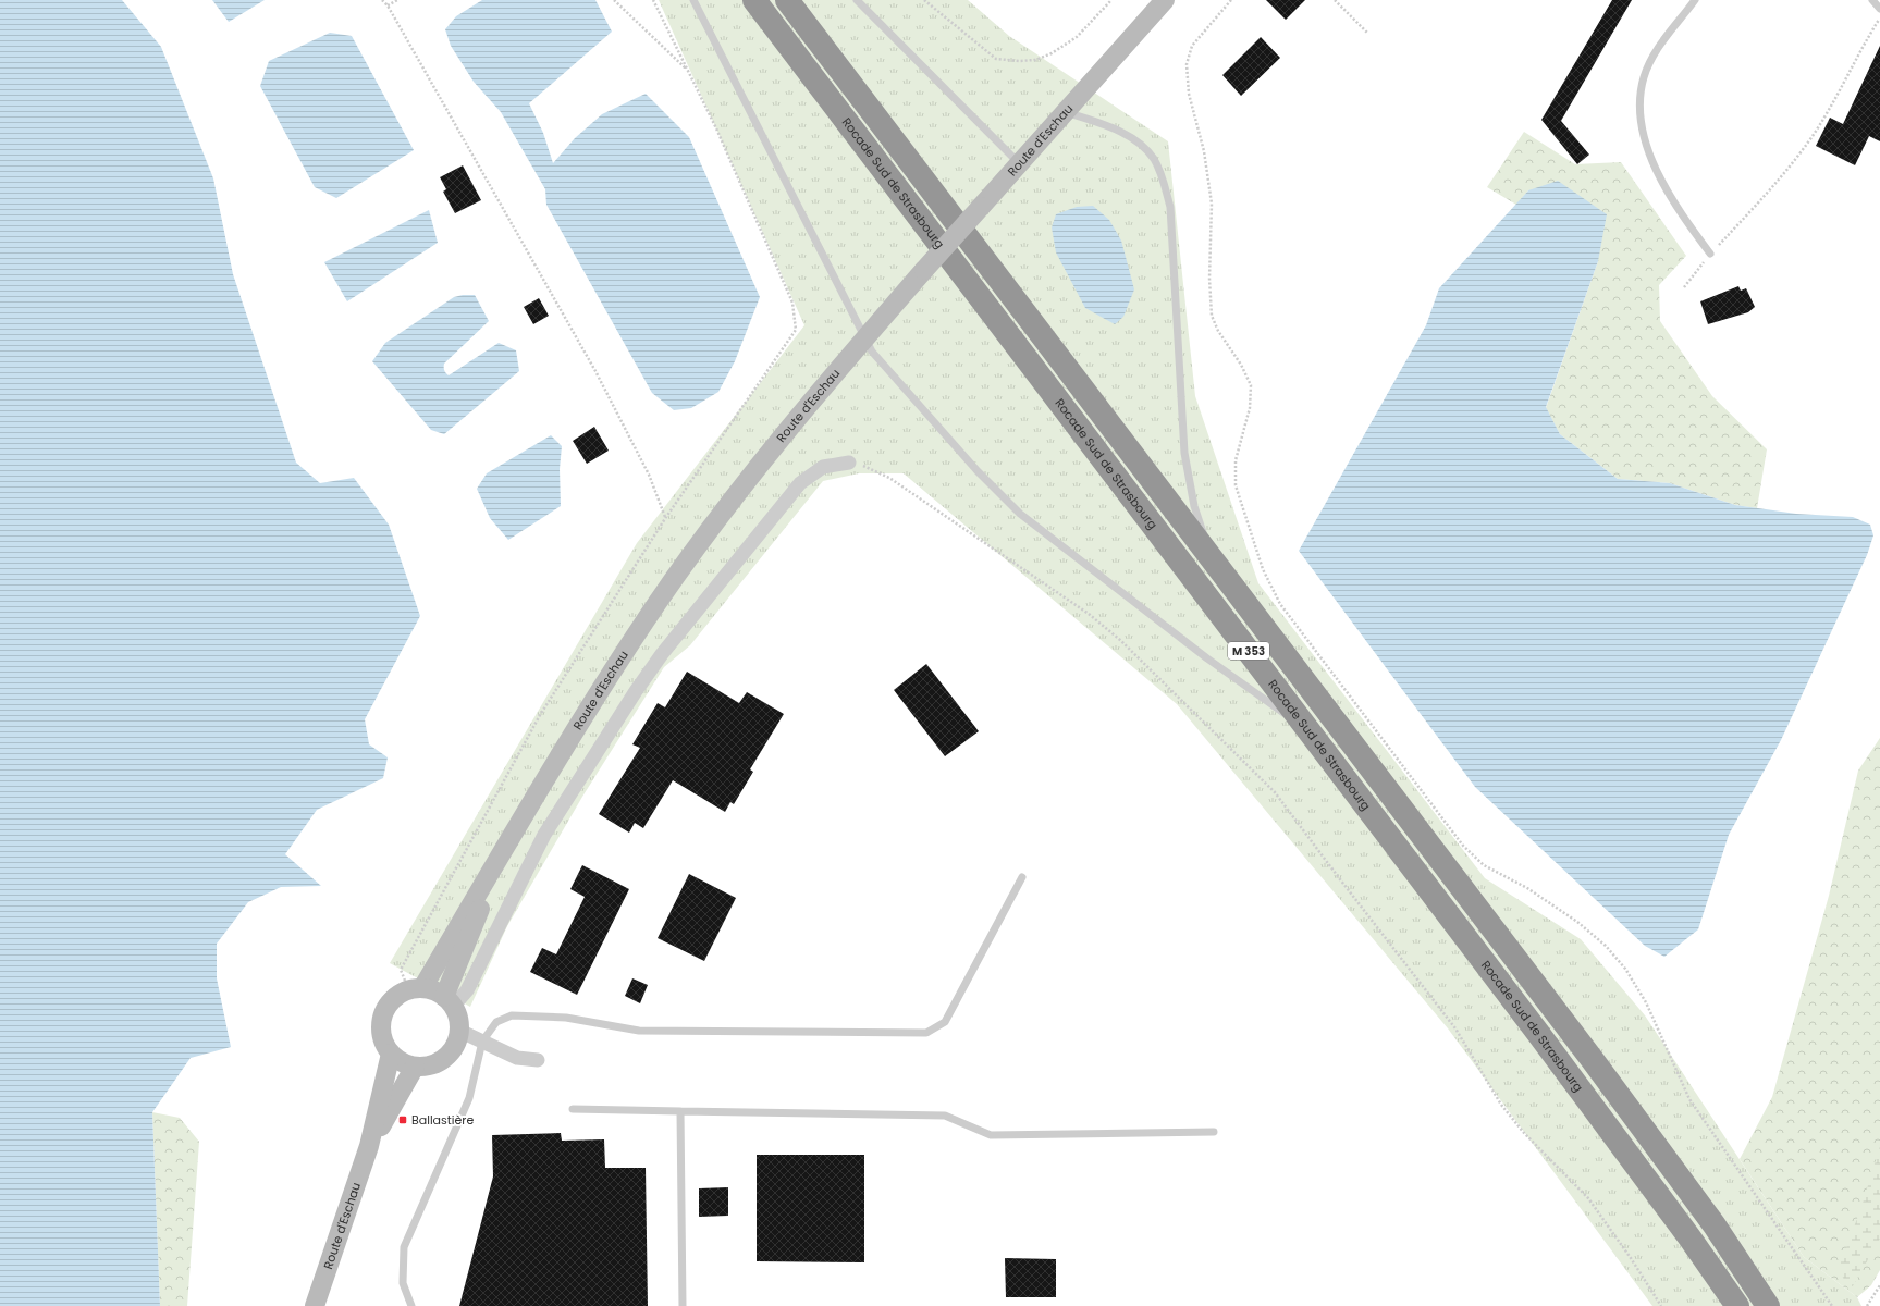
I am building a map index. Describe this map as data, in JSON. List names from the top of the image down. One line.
{"streets":{"highway":["Rocade Sud de Strasbourg","M 353"],"main road":["Route d'Eschau"]},"places":{"transit":["Ballastière"]}}
